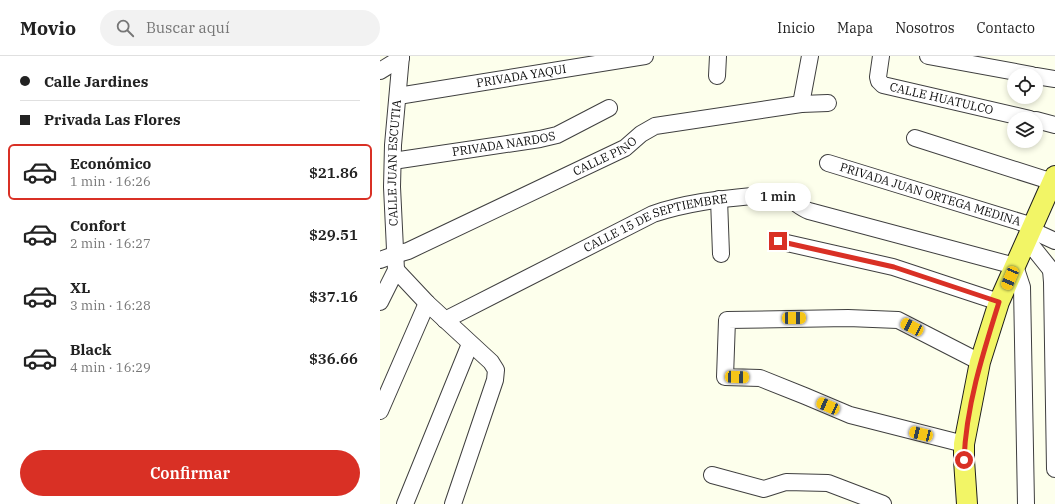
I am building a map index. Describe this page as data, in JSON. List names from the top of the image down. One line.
{"streets":{"street":["PRIVADA YAQUI","CALLE HUATULCO","PRIVADA NARDOS","CALLE PINO","CALLE JUAN ESCUTIA","PRIVADA JUAN ORTEGA MEDINA","CALLE 15 DE SEPTIEMBRE"]},"crossings":[["PRIVADA YAQUI","CALLE JUAN ESCUTIA"],["PRIVADA NARDOS","CALLE JUAN ESCUTIA"],["CALLE PINO","CALLE JUAN ESCUTIA"]],"page":{"header":"Movio","search":"Buscar aquí","nav":["Inicio","Mapa","Nosotros","Contacto"],"banner":["Calle Jardines","Privada Las Flores"],"list":[{"name":"Económico","note":"1 min · 16:26","value":"$21.86"},{"name":"Confort","note":"2 min · 16:27","value":"$29.51"},{"name":"XL","note":"3 min · 16:28","value":"$37.16"},{"name":"Black","note":"4 min · 16:29","value":"$36.66"}],"bubble":"1 min","buttons":"Confirmar"}}
